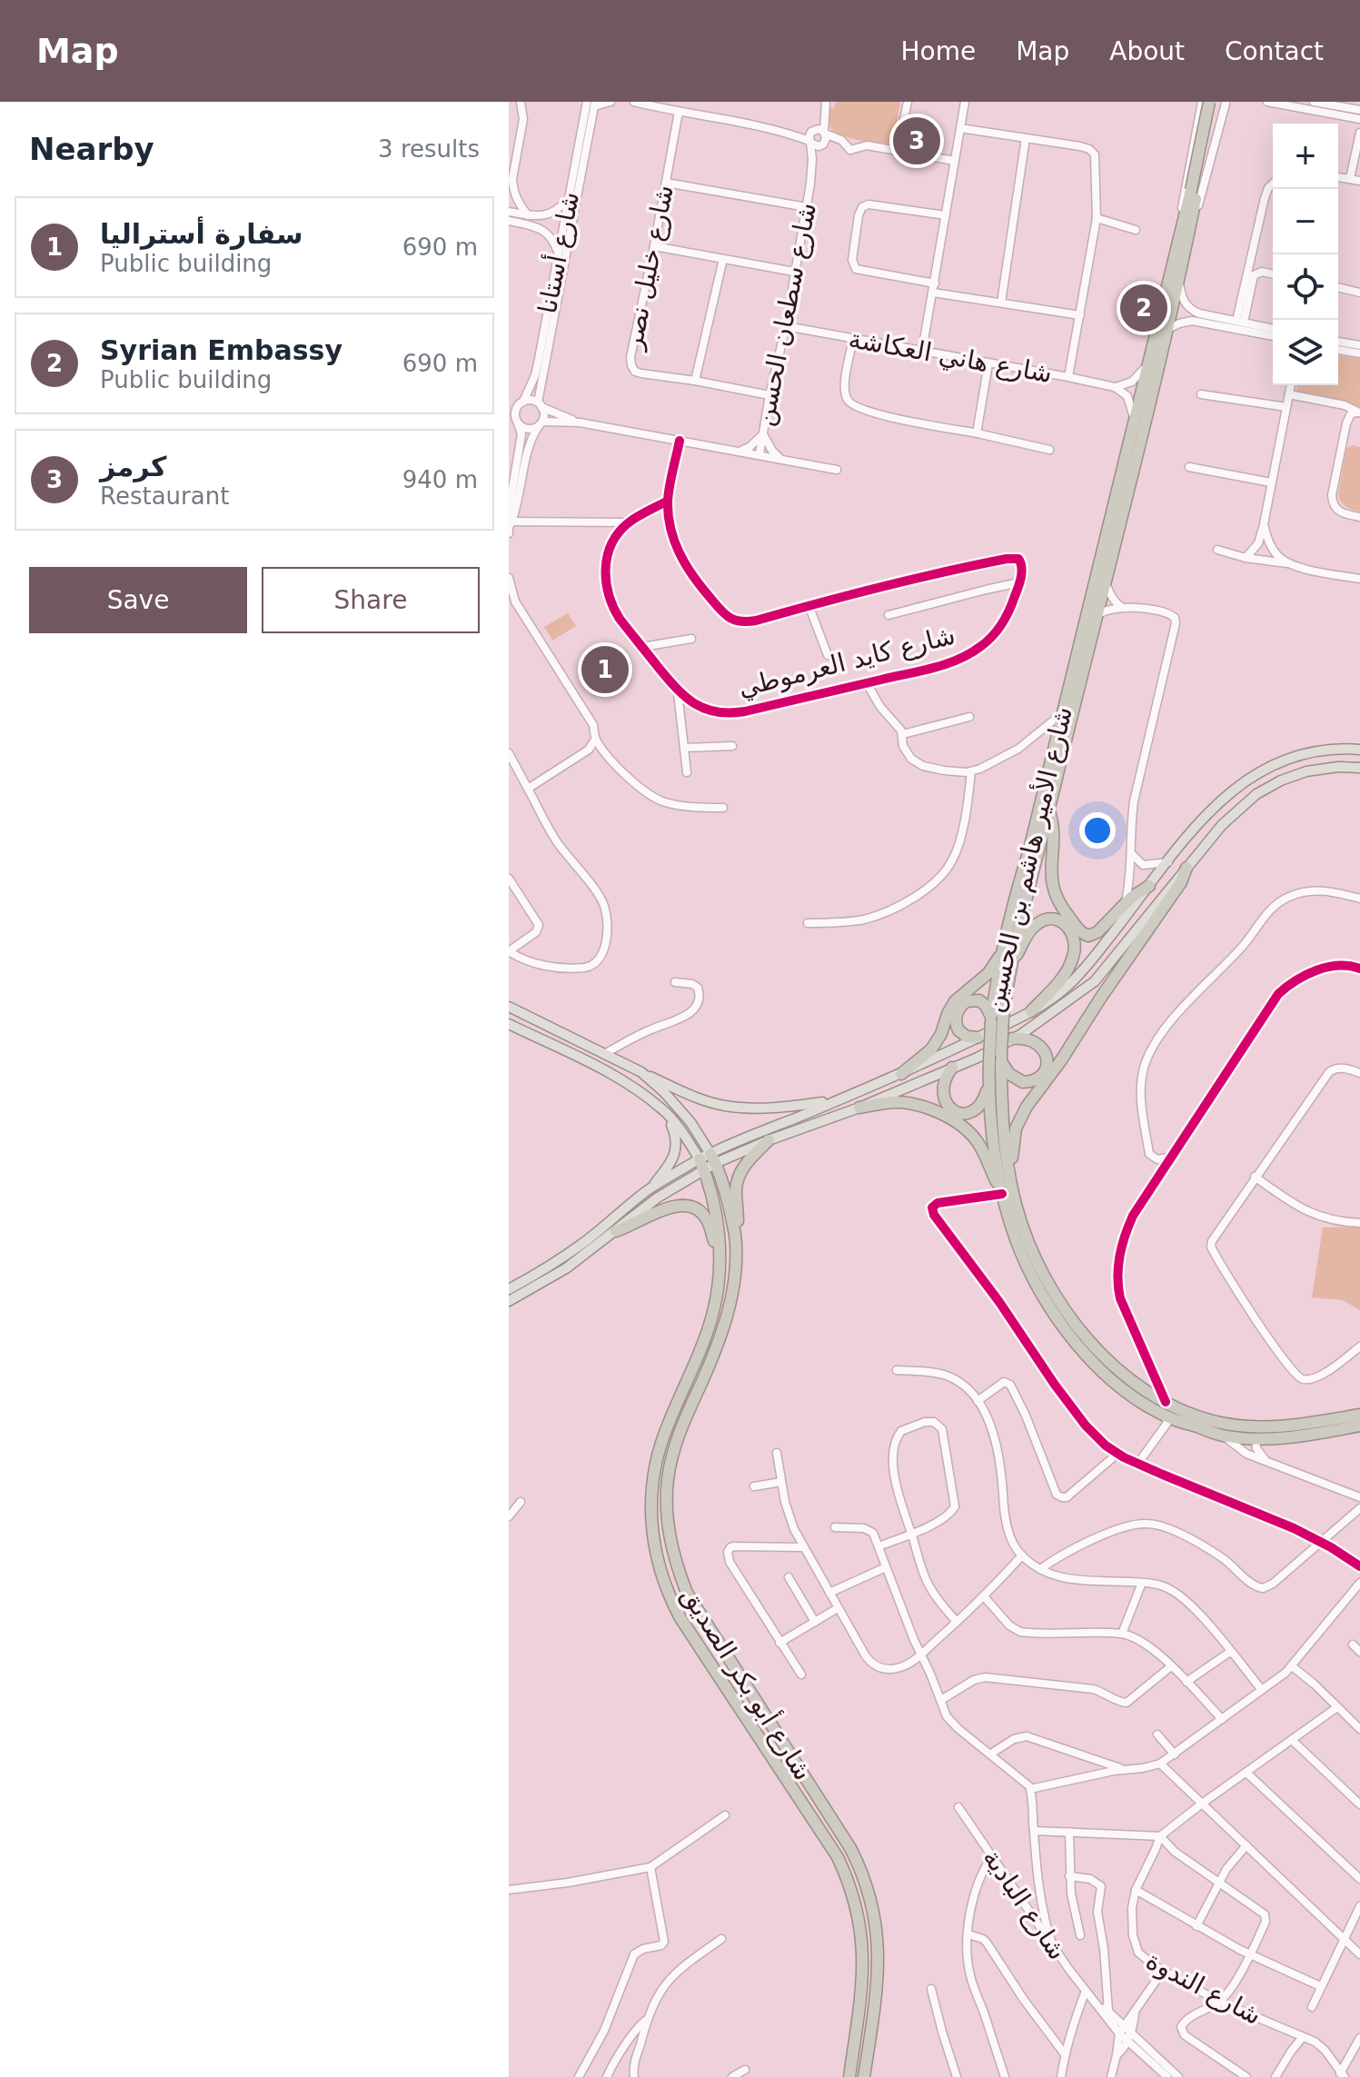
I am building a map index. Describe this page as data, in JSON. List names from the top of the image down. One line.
{"streets":{"highway":["شارع الأمير هاشم بن الحسين","شارع أبو بكر الصديق"],"street":["شارع أستانا","شارع خليل نصر","شارع سطعان الحسن","شارع هاني العكاشة","شارع كايد العرموطي","شارع البادية","شارع الندوة"]},"crossings":[["شارع خليل نصر","شارع سطعان الحسن"],["شارع سطعان الحسن","شارع هاني العكاشة"]],"page":{"header":"Map","nav":["Home","Map","About","Contact"],"heading":["Nearby","3 results"],"pins":["3","2","1"],"map_buttons":["+","−"],"list":[{"mark":"1","name":"سفارة أستراليا","note":"Public building","value":"690 m"},{"mark":"2","name":"Syrian Embassy","note":"Public building","value":"690 m"},{"mark":"3","name":"كرمز","note":"Restaurant","value":"940 m"}],"buttons":["Save","Share"]}}
